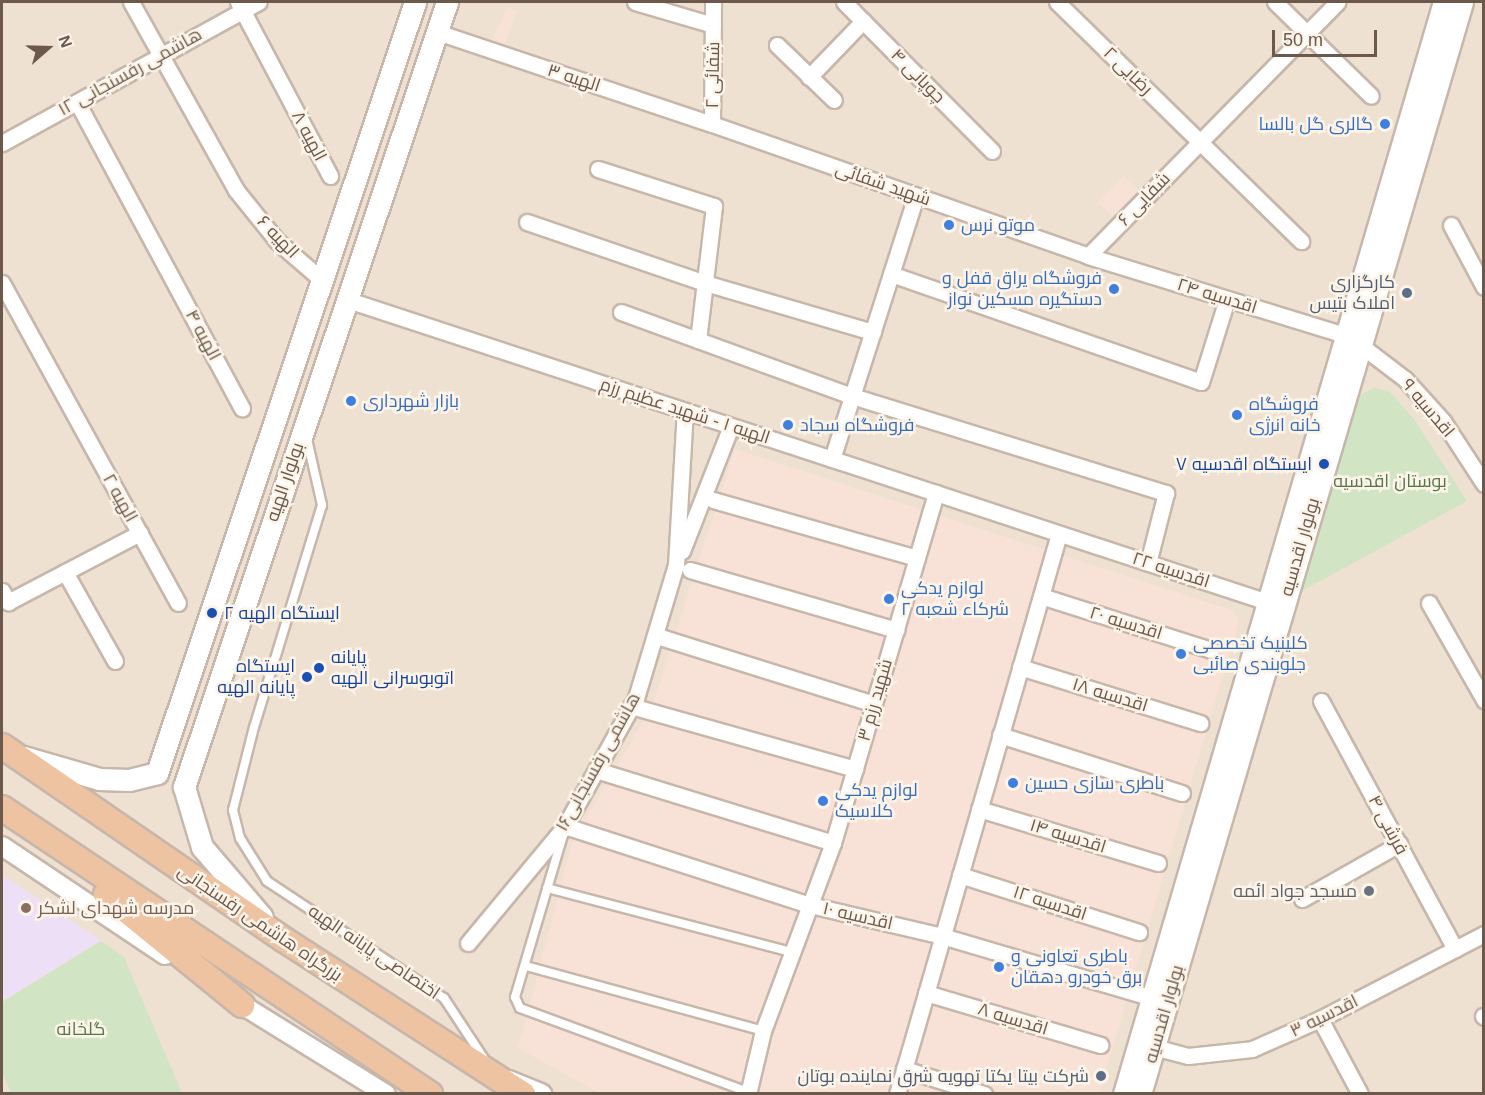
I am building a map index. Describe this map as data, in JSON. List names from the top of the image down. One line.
{"streets":{"highway":["بزرگراه هاشمی رفسنجانی"],"main road":["بولوار الهیه","بولوار اقدسیه"],"street":["رضایی ۲","هاشمی رفسنجانی ۱۲","شفائی ۲","چوپانی ۴","الهیه ۳","الهیه ۸","شهید شفائی","شفایی ۶","الهیه ۶","اقدسیه ۲۴","الهیه ۴","اقدسیه ۹","الهیه ۱ - شهید عظیم رزم","الهیه ۲","اقدسیه ۲۲","اقدسیه ۲۰","اقدسیه ۱۸","شهید رزم ۳","هاشمی رفسنجانی۱۶","فرشی ۴","اقدسیه ۱۴","اقدسیه ۱۲","اقدسیه ۱۰","اقدسیه ۳","اقدسیه ۸"],"lane":["اختصاصی پایانه الهیه"]},"crossings":[["رضایی ۲","شفایی ۶"],["هاشمی رفسنجانی ۱۲","الهیه ۸"],["هاشمی رفسنجانی ۱۲","الهیه ۶"],["هاشمی رفسنجانی ۱۲","الهیه ۴"],["شفائی ۲","الهیه ۳"],["شفائی ۲","شهید شفائی"],["الهیه ۳","شهید شفائی"],["الهیه ۳","بولوار الهیه"],["شهید شفائی","شفایی ۶"],["شهید شفائی","اقدسیه ۲۴"],["شفایی ۶","اقدسیه ۲۴"],["الهیه ۶","بولوار الهیه"],["اقدسیه ۲۴","اقدسیه ۹"],["اقدسیه ۲۴","بولوار اقدسیه"],["اقدسیه ۹","بولوار اقدسیه"],["الهیه ۱ - شهید عظیم رزم","بولوار الهیه"],["الهیه ۱ - شهید عظیم رزم","اقدسیه ۲۲"],["الهیه ۱ - شهید عظیم رزم","شهید رزم ۳"],["الهیه ۱ - شهید عظیم رزم","هاشمی رفسنجانی۱۶"],["بولوار الهیه","اختصاصی پایانه الهیه"],["بولوار اقدسیه","اقدسیه ۲۲"],["بولوار اقدسیه","اقدسیه ۱۰"],["بولوار اقدسیه","اقدسیه ۳"],["شهید رزم ۳","اقدسیه ۱۰"],["هاشمی رفسنجانی۱۶","اقدسیه ۱۰"],["فرشی ۴","اقدسیه ۳"],["بزرگراه هاشمی رفسنجانی","اختصاصی پایانه الهیه"]],"parks":["بوستان اقدسیه","گلخانه"],"places":["گالری گل بالسا","موتو نرس","فروشگاه یراق قفل و دستگیره مسکین نواز","کارگزاری املاک بتیس","بازار شهرداری","فروشگاه خانه انرژی","فروشگاه سجاد","ایستگاه اقدسیه ۷","لوازم یدکی شرکاء شعبه ۲","ایستگاه الهیه ۲","کلینیک تخصصی جلوبندی صائبی","پایانه اتوبوسرانی الهیه","ایستگاه پایانه الهیه","باطری سازی حسین","لوازم یدکی کلاسیک","مسجد جواد ائمه","مدرسه شهدای لشکر","باطری تعاونی و برق خودرو دهقان","شرکت بیتا یکتا تهویه شرق نماینده بوتان"],"scale_bar":"50 m","north":"right"}
